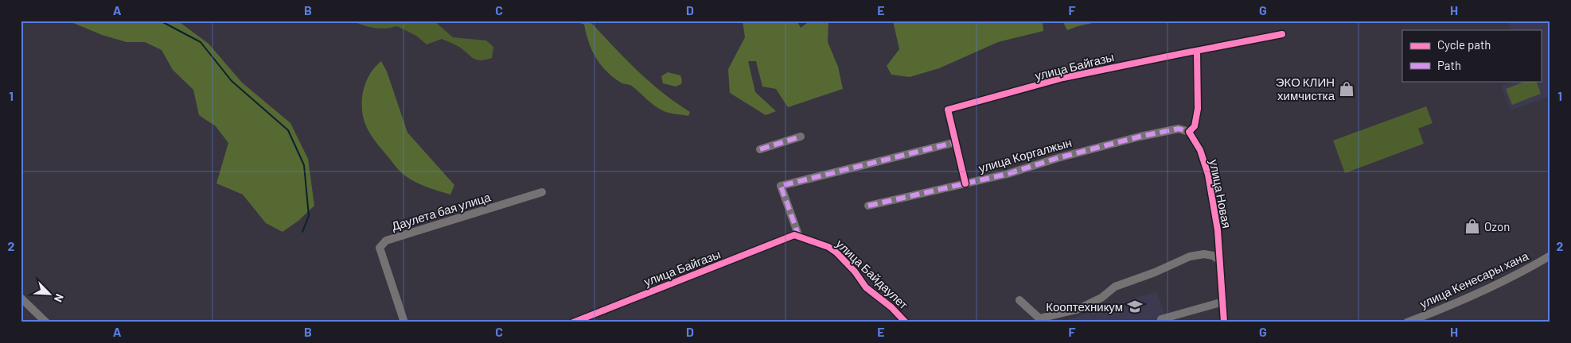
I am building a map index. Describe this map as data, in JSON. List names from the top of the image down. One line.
{"streets":{"street":["улица Байгазы","улица Коргалжын","улица Новая","Даулета бая улица","улица Байдаулет","улица Кенесары хана"]},"crossings":[["улица Байгазы","улица Коргалжын"],["улица Байгазы","улица Байдаулет"],["улица Коргалжын","улица Новая"]],"places":{"shop":["ЭКО КЛИН химчистка","Ozon"],"school or university":["Кооптехникум"]},"legend":["Cycle path","Path"],"north":"bottom right","grid":{"columns":["A","B","C","D","E","F","G","H"],"rows":["1","2"]}}
